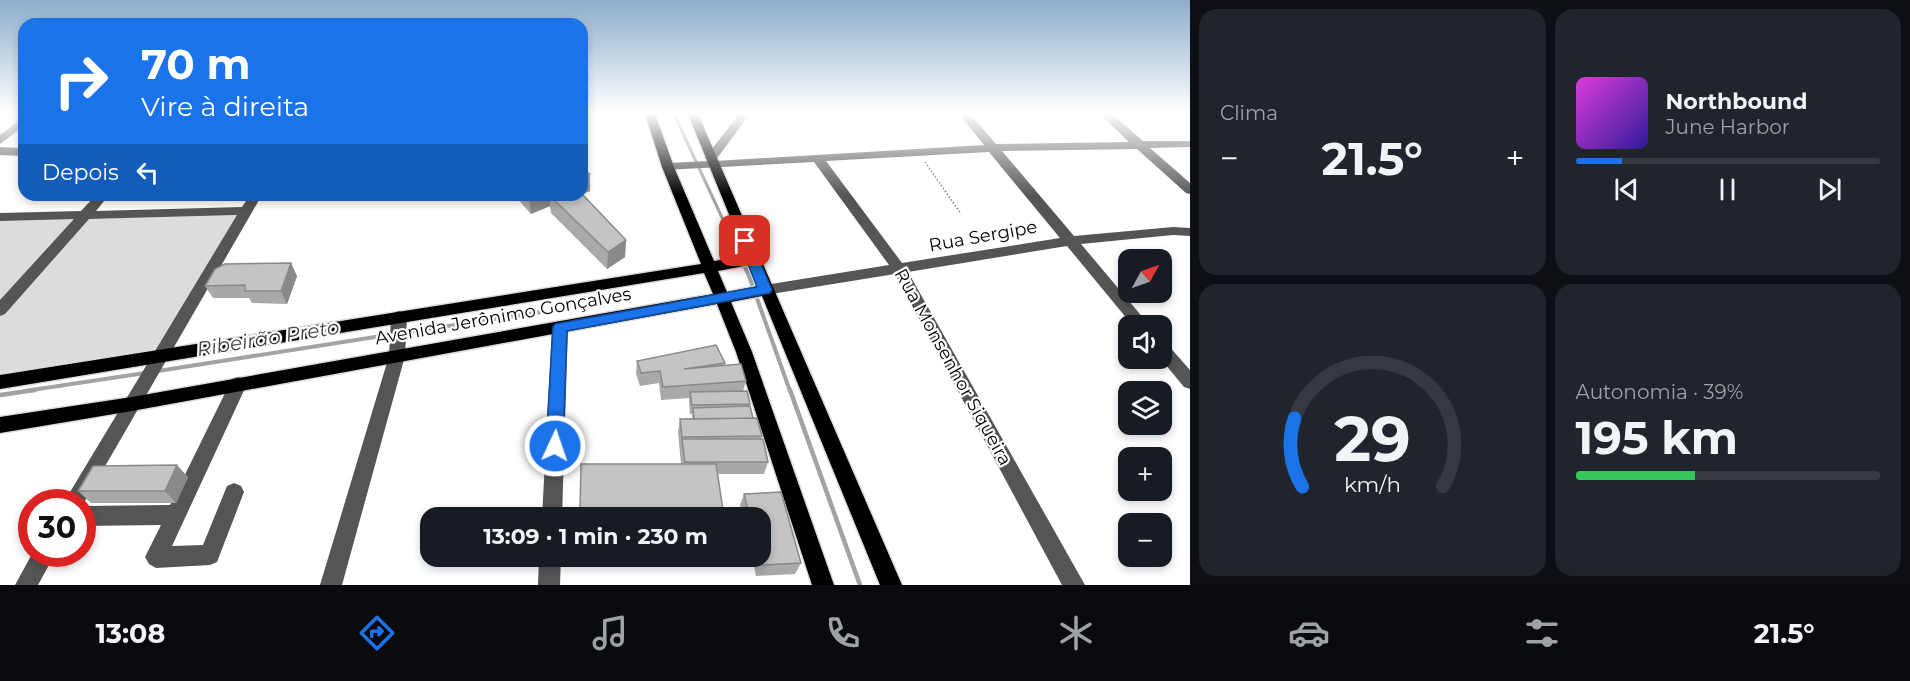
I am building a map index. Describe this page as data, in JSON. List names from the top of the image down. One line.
{"streets":{"main road":["Avenida Jerônimo Gonçalves"],"street":["Rua Sergipe","Rua Monsenhor Siqueira"]},"crossings":[["Rua Sergipe","Avenida Jerônimo Gonçalves"],["Rua Sergipe","Rua Monsenhor Siqueira"]],"water":["Ribeirão Preto"],"north":"top right","page":{"tile":["Clima",["Autonomia · 39%","195 km"]],"turn":["70 m","Vire à direita"],"song":["Northbound","June Harbor"],"heat":["−","21.5°","+"],"then":"Depois","map_buttons":["+","−"],"limit":"30","trip":"13:09 · 1 min · 230 m","tabs":["13:08","21.5°"],"gauge":["29","km/h"]}}
